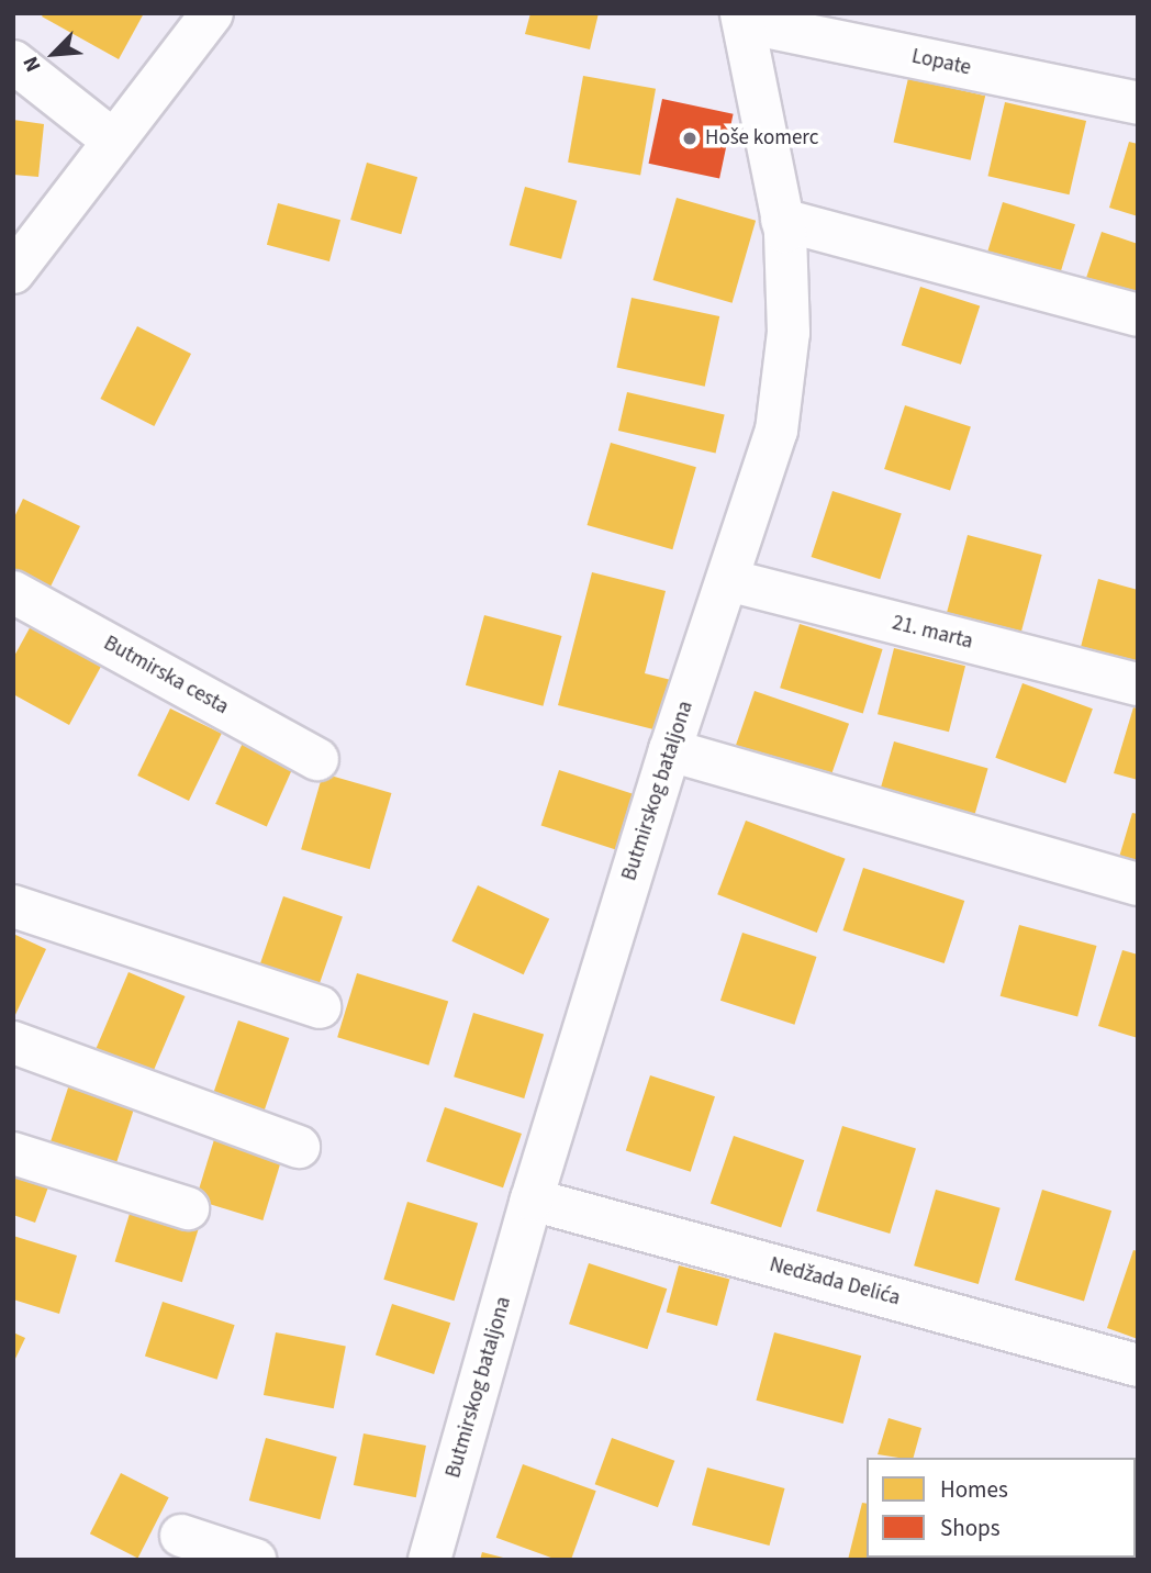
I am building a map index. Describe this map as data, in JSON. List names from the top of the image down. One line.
{"streets":{"street":["Lopate","21. marta","Butmirska cesta","Butmirskog bataljona","Nedžada Delića"]},"crossings":[["Lopate","Butmirskog bataljona"],["21. marta","Butmirskog bataljona"],["Butmirskog bataljona","Nedžada Delića"]],"places":["Hoše komerc"],"legend":["Homes","Shops"],"north":"bottom left"}
